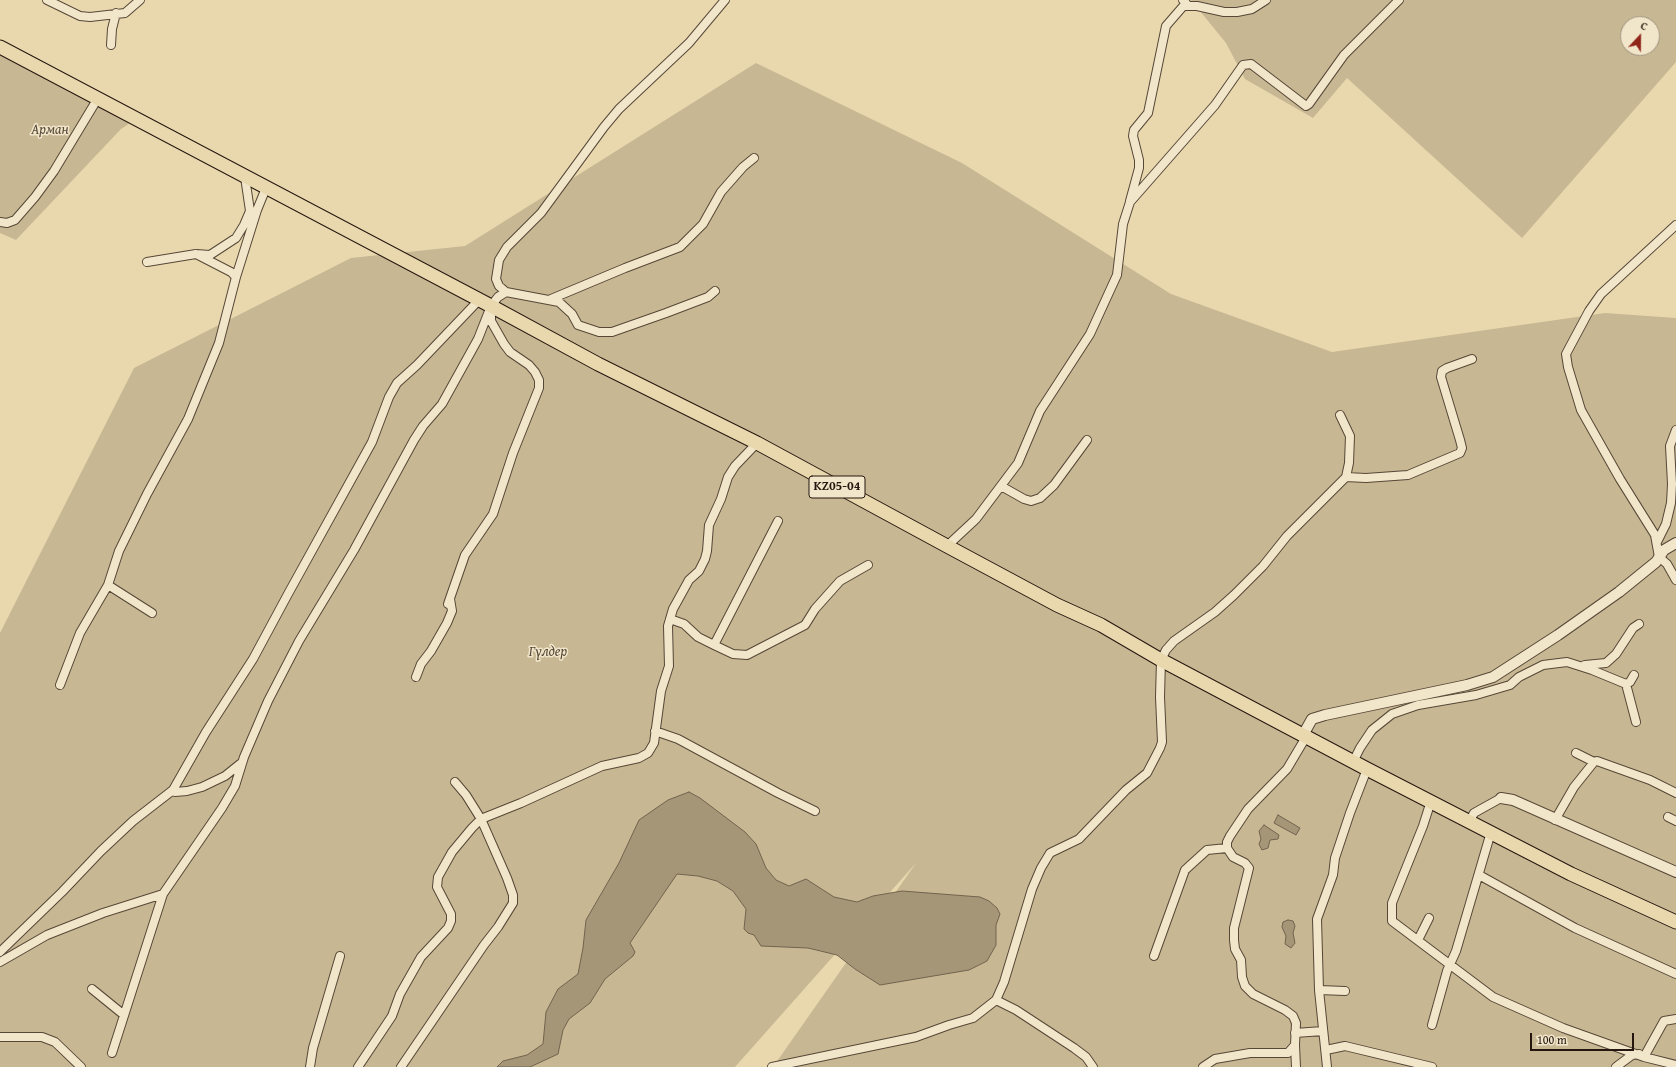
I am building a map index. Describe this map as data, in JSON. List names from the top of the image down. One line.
{"streets":{"main road":["KZ05-04"]},"parks":["Арман","Гүлдер"],"scale_bar":"100 m","north":"top"}
